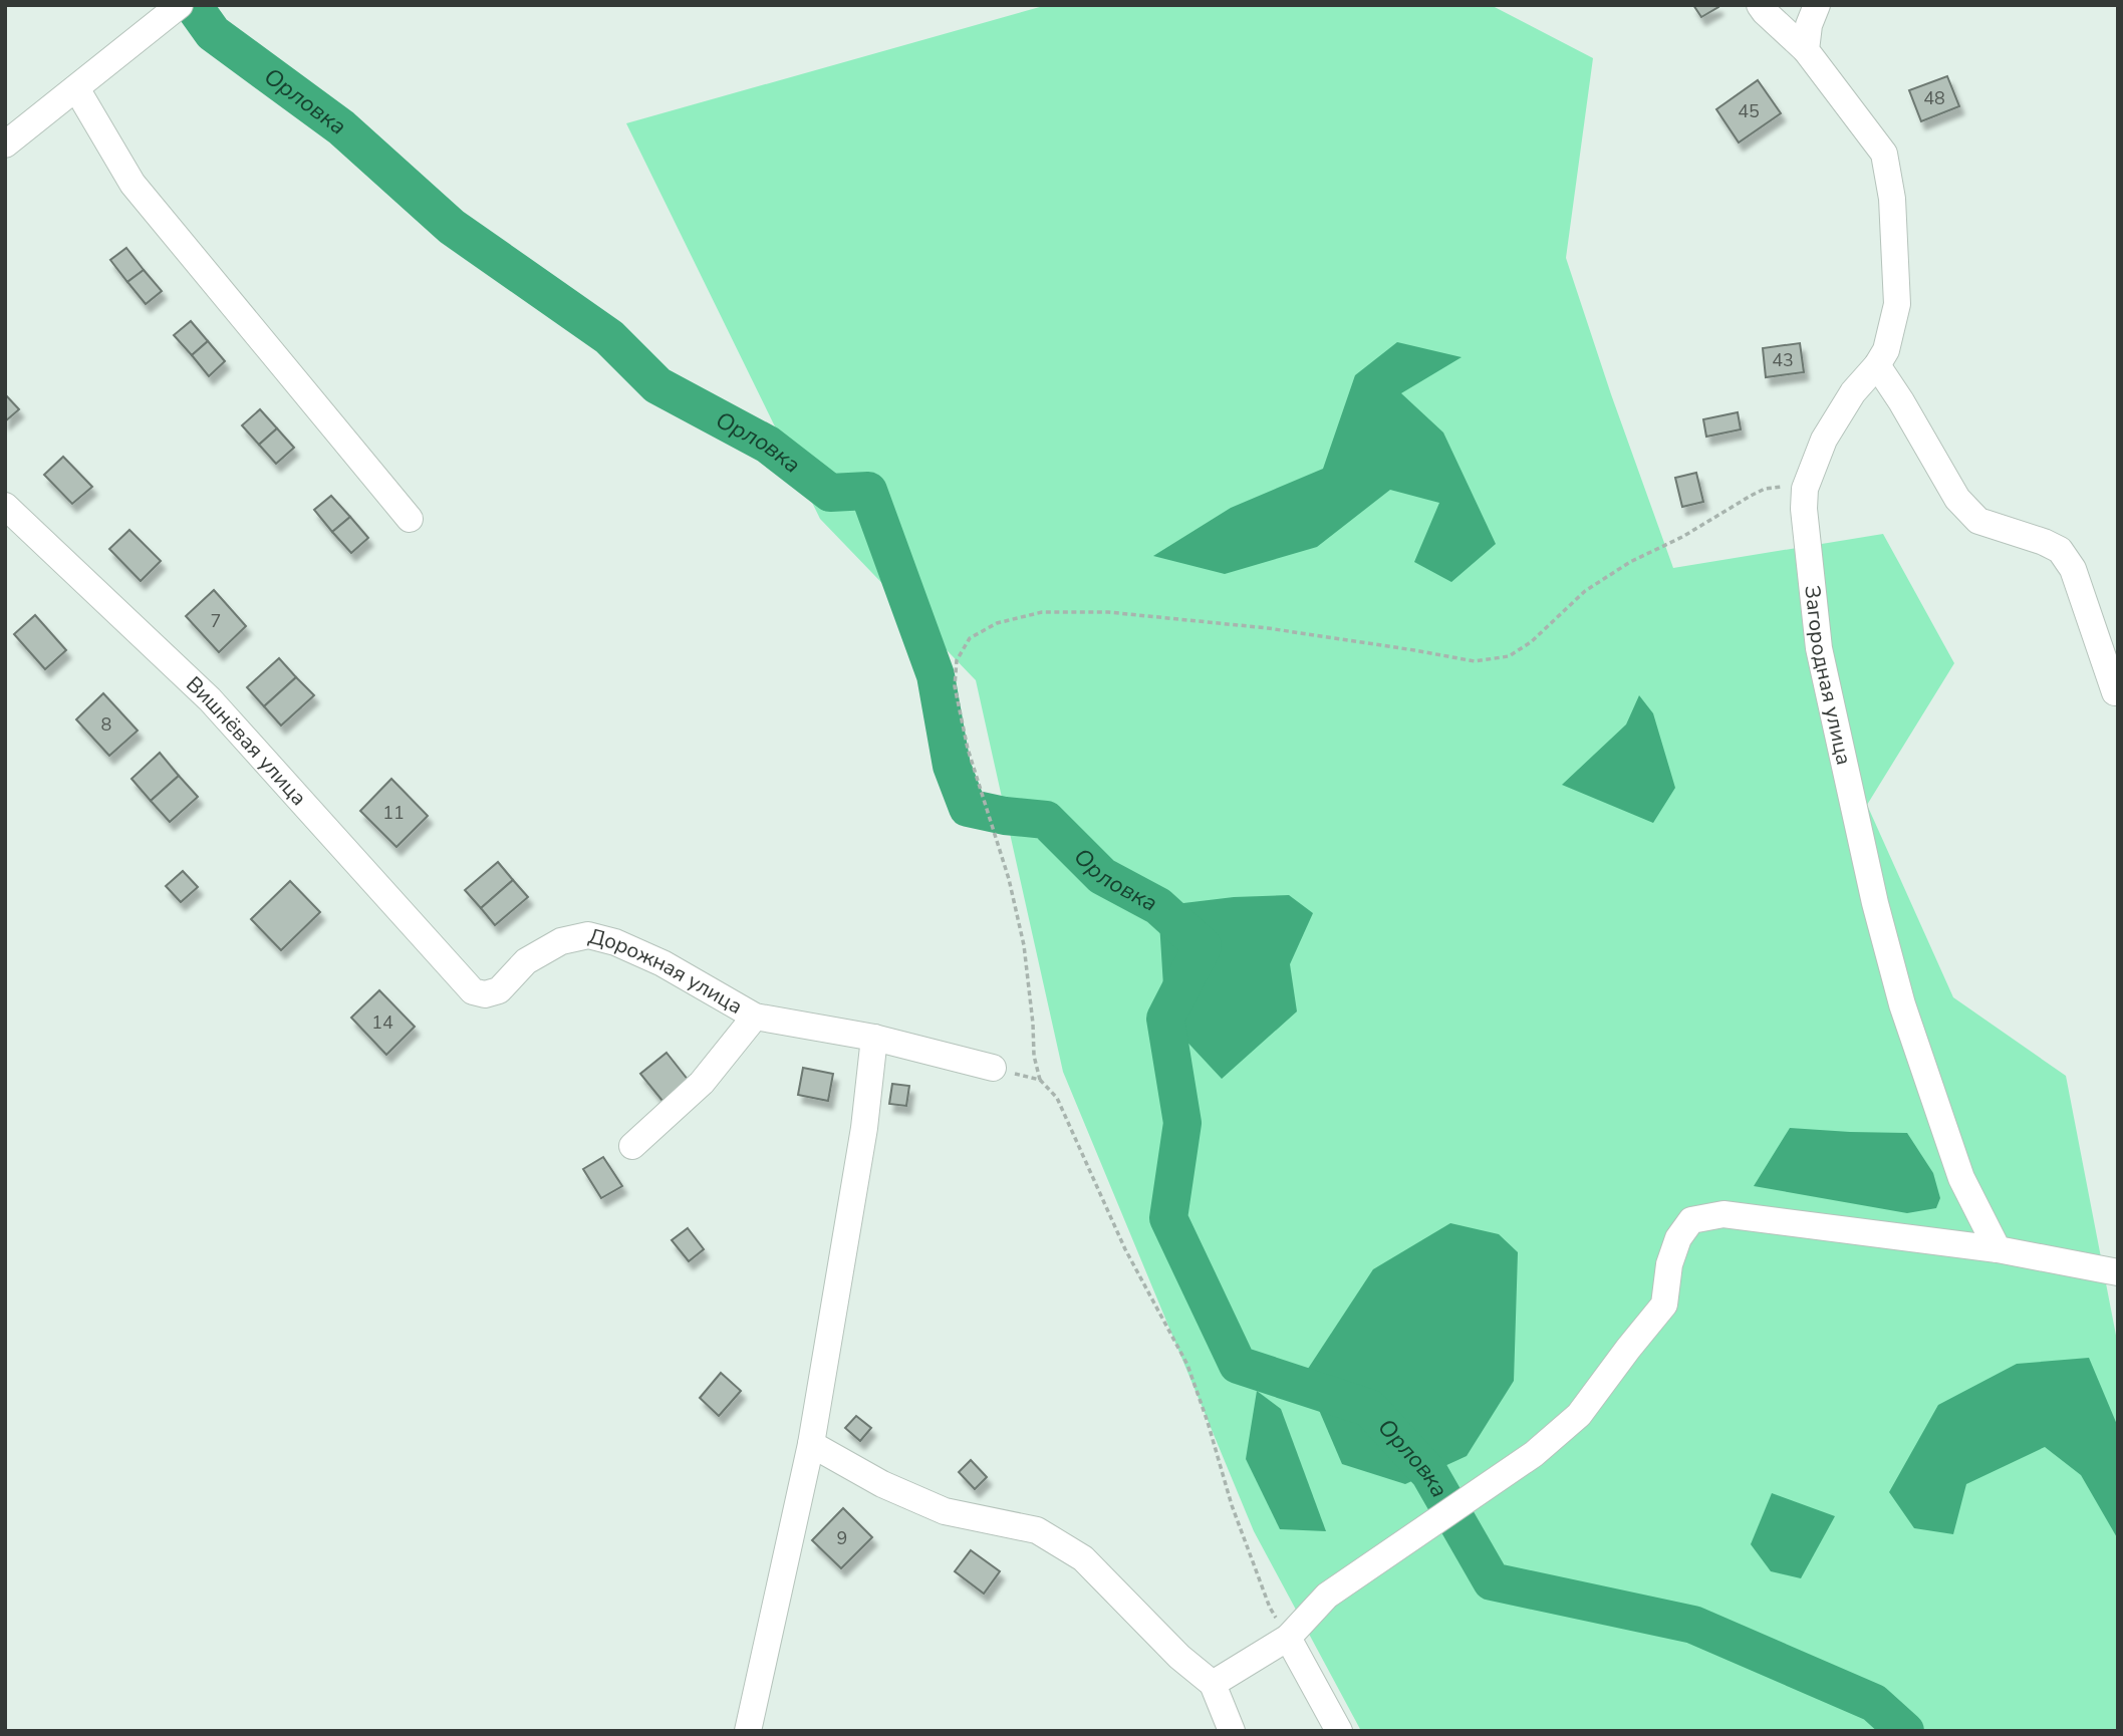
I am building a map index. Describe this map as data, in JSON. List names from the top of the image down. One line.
{"streets":{"street":["Загородная улица","Вишнёвая улица","Дорожная улица"]},"crossings":[["Вишнёвая улица","Дорожная улица"]],"water":["Орловка"],"house_numbers":["48","45","43","7","8","11","14","9"]}
